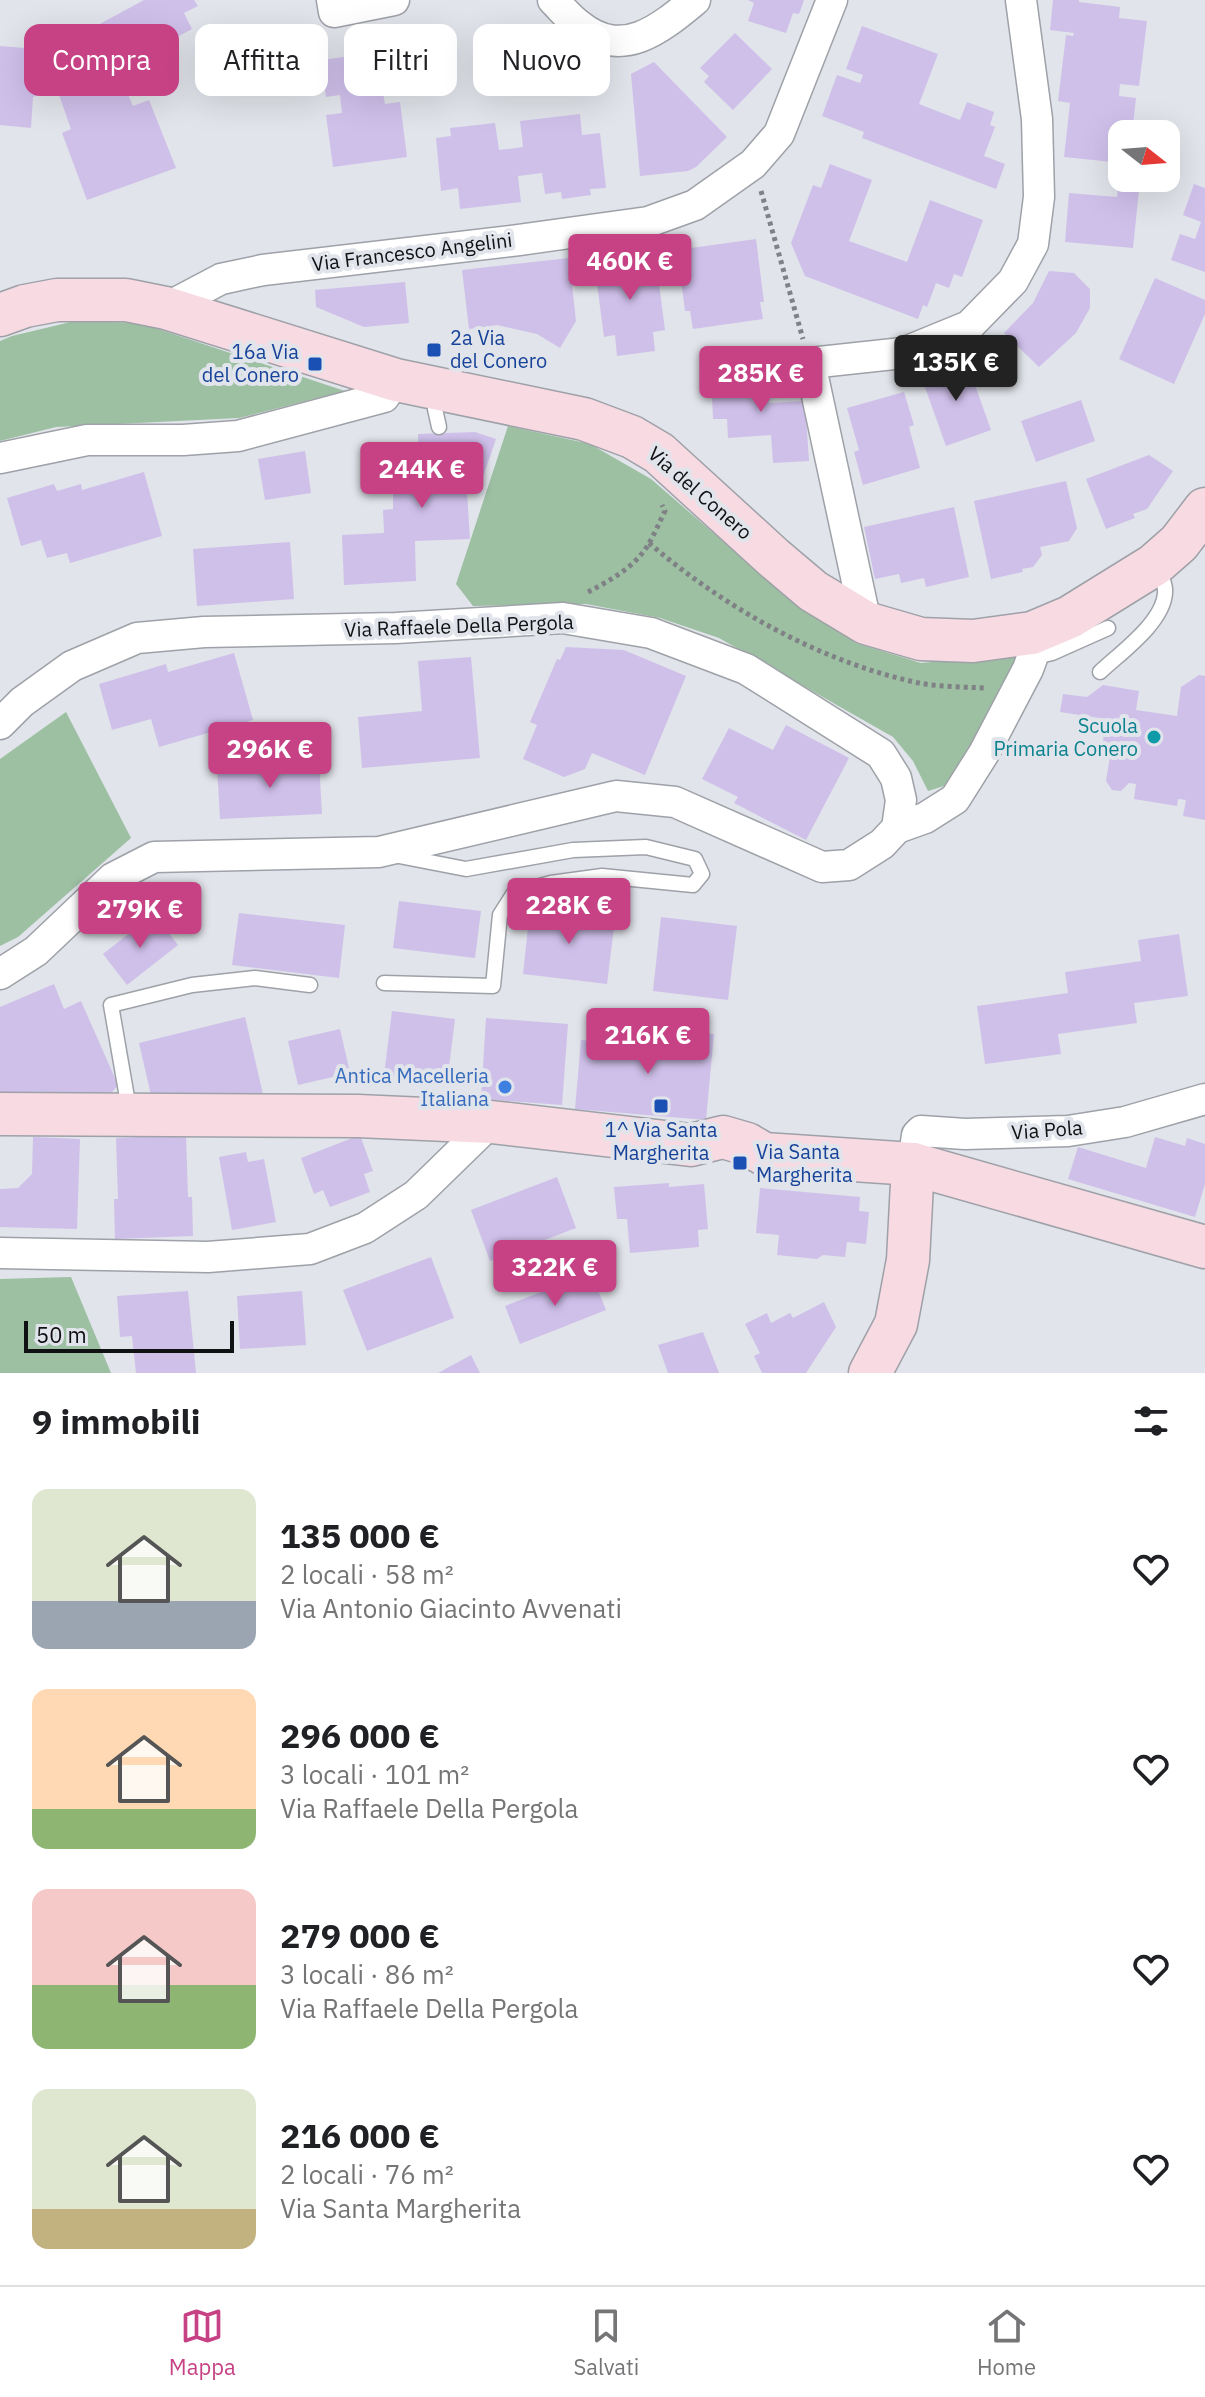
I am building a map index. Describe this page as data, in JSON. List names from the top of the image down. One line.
{"streets":{"street":["Via Francesco Angelini","Via del Conero","Via Raffaele Della Pergola","Via Pola"]},"crossings":[["Via Francesco Angelini","Via del Conero"]],"places":{"transit":["2a Via del Conero","16a Via del Conero","1^ Via Santa Margherita","Via Santa Margherita"],"other":["Scuola Primaria Conero","Antica Macelleria Italiana"]},"scale_bar":"50 m","north":"right","page":{"chip":["Compra","Affitta","Filtri","Nuovo"],"price":["460K €","135K €","285K €","244K €","296K €","228K €","279K €","216K €","322K €"],"scale":"50 m","heading":"9 immobili","list":[{"name":"135 000 €","note":"2 locali · 58 m² · Via Antonio Giacinto Avvenati"},{"name":"296 000 €","note":"3 locali · 101 m² · Via Raffaele Della Pergola"},{"name":"279 000 €","note":"3 locali · 86 m² · Via Raffaele Della Pergola"},{"name":"216 000 €","note":"2 locali · 76 m² · Via Santa Margherita"}],"tabs":["Mappa","Salvati","Home"]}}
